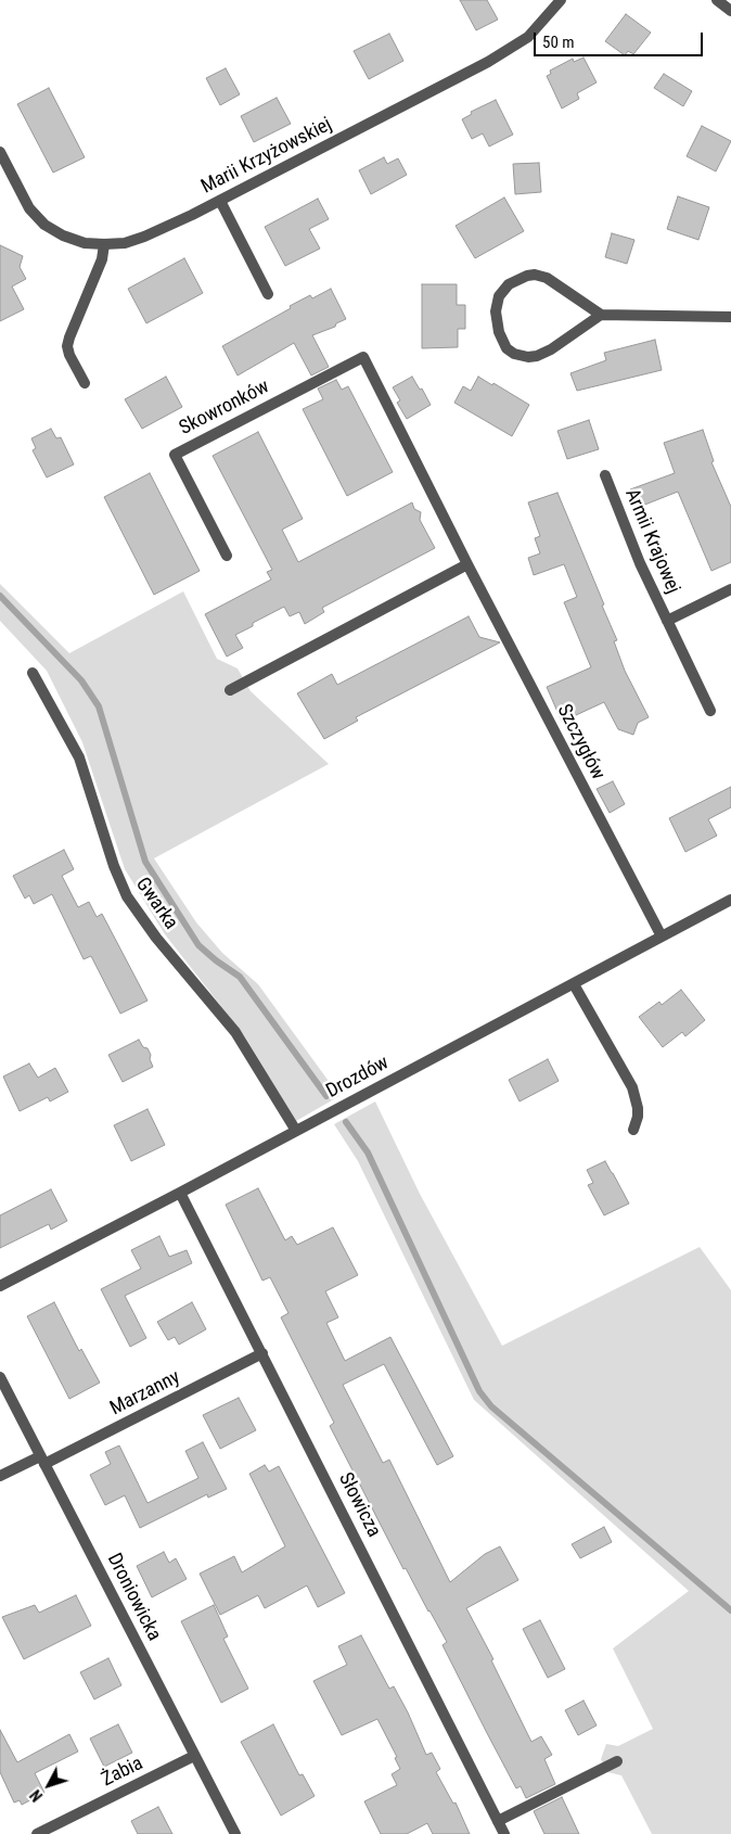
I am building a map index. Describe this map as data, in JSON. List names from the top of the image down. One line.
{"streets":{"street":["Marii Krzyżowskiej","Skowronków","Armii Krajowej","Szczygłów","Gwarka","Drozdów","Marzanny","Słowicza","Droniowicka","Żabia"]},"crossings":[["Skowronków","Szczygłów"],["Szczygłów","Drozdów"],["Gwarka","Drozdów"],["Drozdów","Słowicza"],["Marzanny","Słowicza"],["Marzanny","Droniowicka"],["Droniowicka","Żabia"]],"scale_bar":"50 m","north":"bottom left"}
